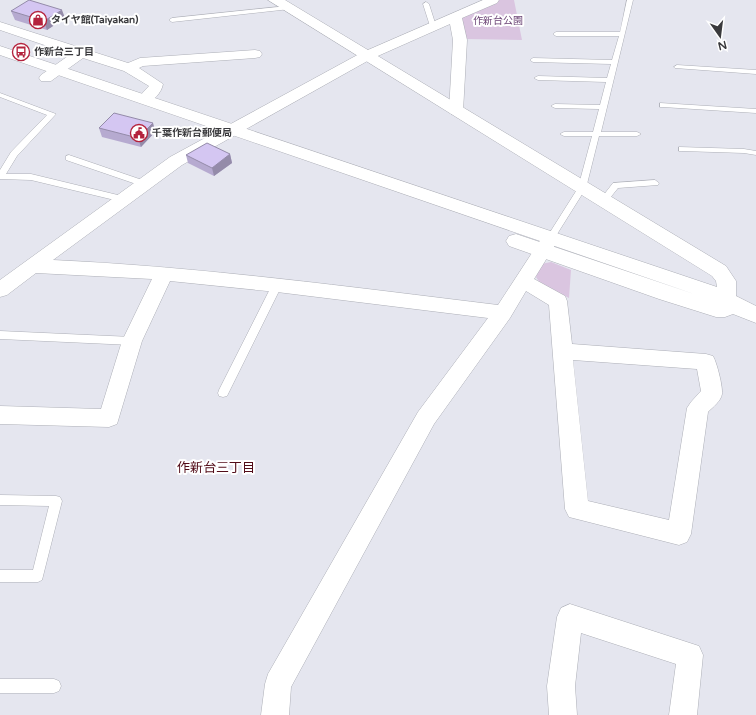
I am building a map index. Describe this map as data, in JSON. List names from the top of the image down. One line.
{"districts":["作新台三丁目"],"parks":["作新台公園"],"places":{"shop":["タイヤ館(Taiyakan)"],"bus stop":["作新台三丁目"],"public building":["千葉作新台郵便局"]},"north":"bottom"}
